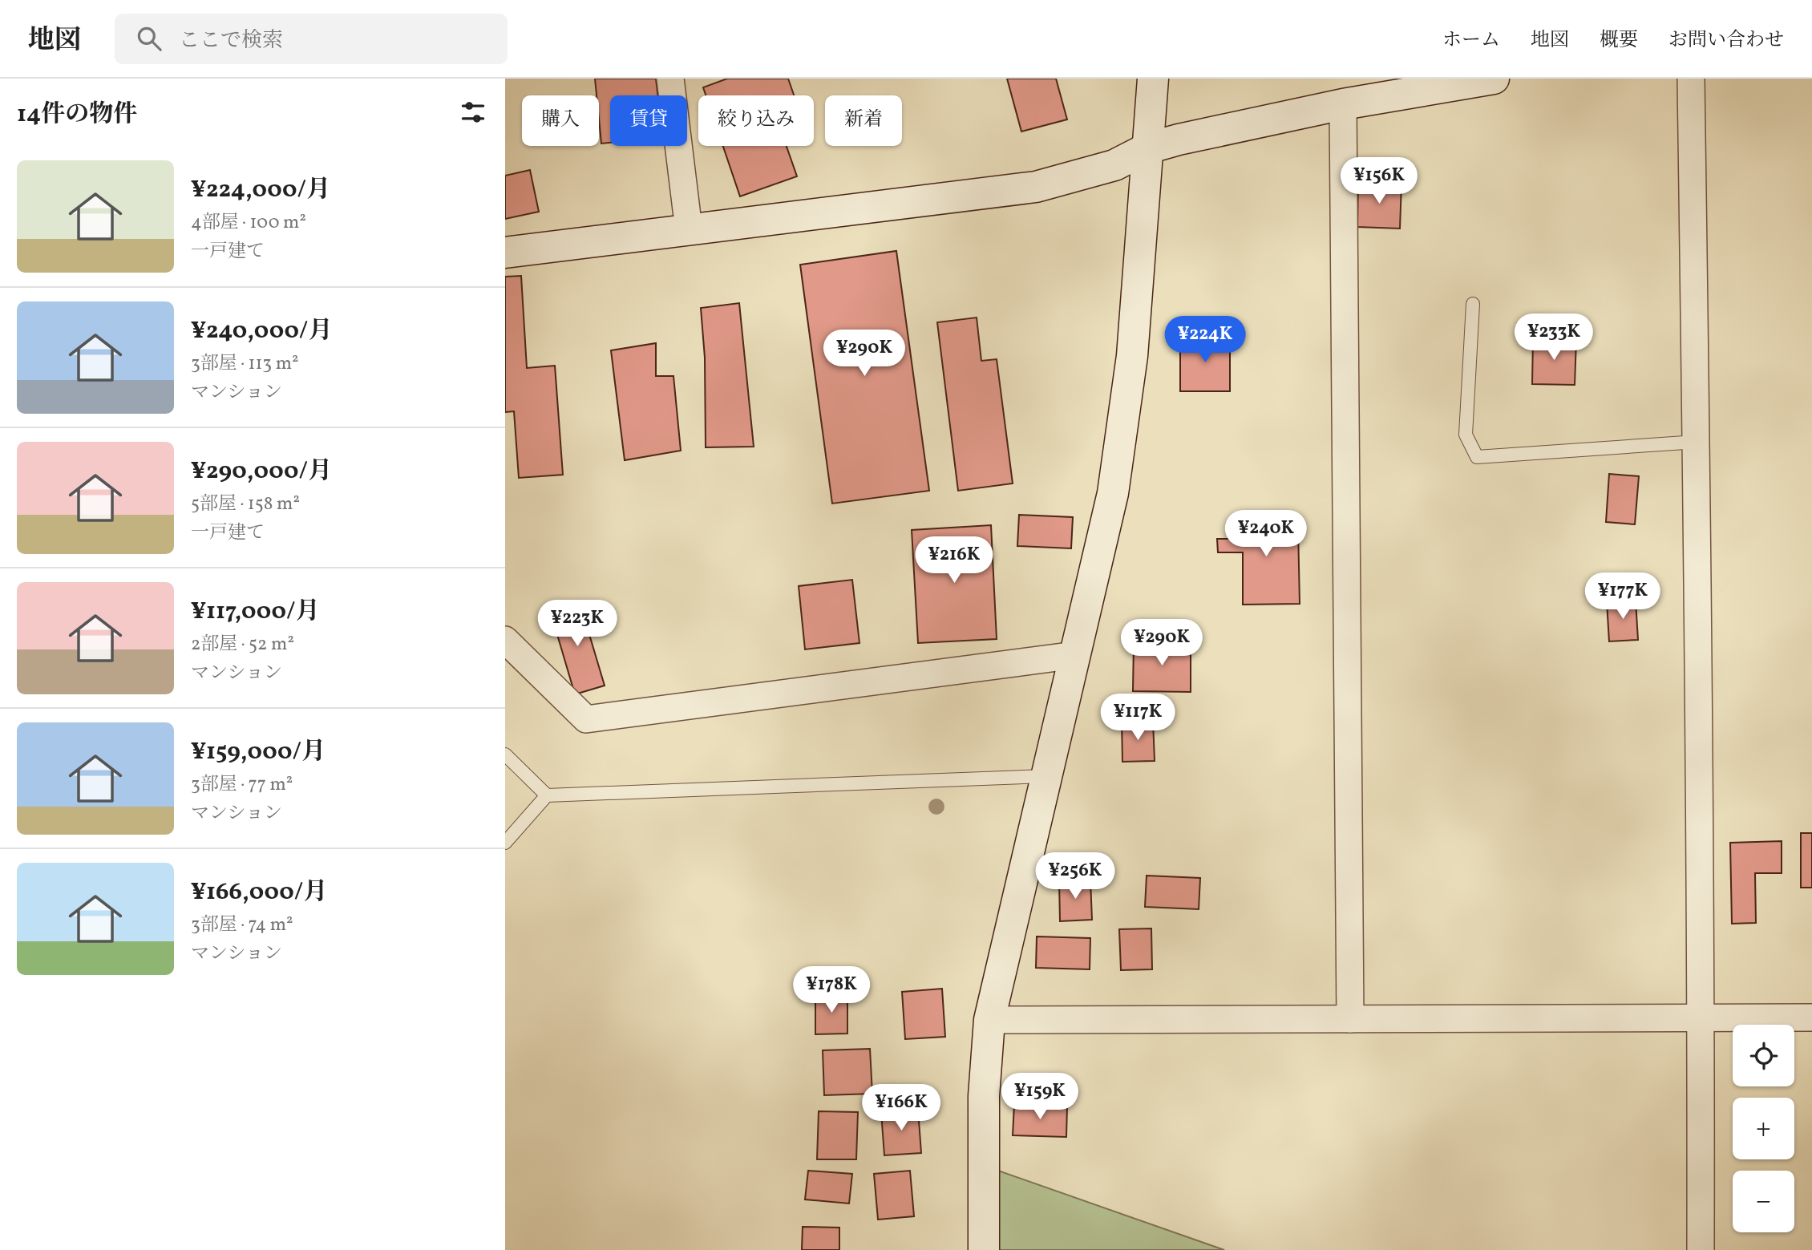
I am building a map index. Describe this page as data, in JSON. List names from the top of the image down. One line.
{"page":{"header":"地図","search":"ここで検索","nav":["ホーム","地図","概要","お問い合わせ"],"heading":"14件の物件","chip":["購入","賃貸","絞り込み","新着"],"list":[{"name":"¥224,000/月","note":"4部屋 · 100 m² · 一戸建て"},{"name":"¥240,000/月","note":"3部屋 · 113 m² · マンション"},{"name":"¥290,000/月","note":"5部屋 · 158 m² · 一戸建て"},{"name":"¥117,000/月","note":"2部屋 · 52 m² · マンション"},{"name":"¥159,000/月","note":"3部屋 · 77 m² · マンション"},{"name":"¥166,000/月","note":"3部屋 · 74 m² · マンション"}],"price":["¥156K","¥233K","¥224K","¥290K","¥240K","¥216K","¥177K","¥223K","¥290K","¥117K","¥256K","¥178K","¥159K","¥166K"],"map_buttons":["+","−"]}}
